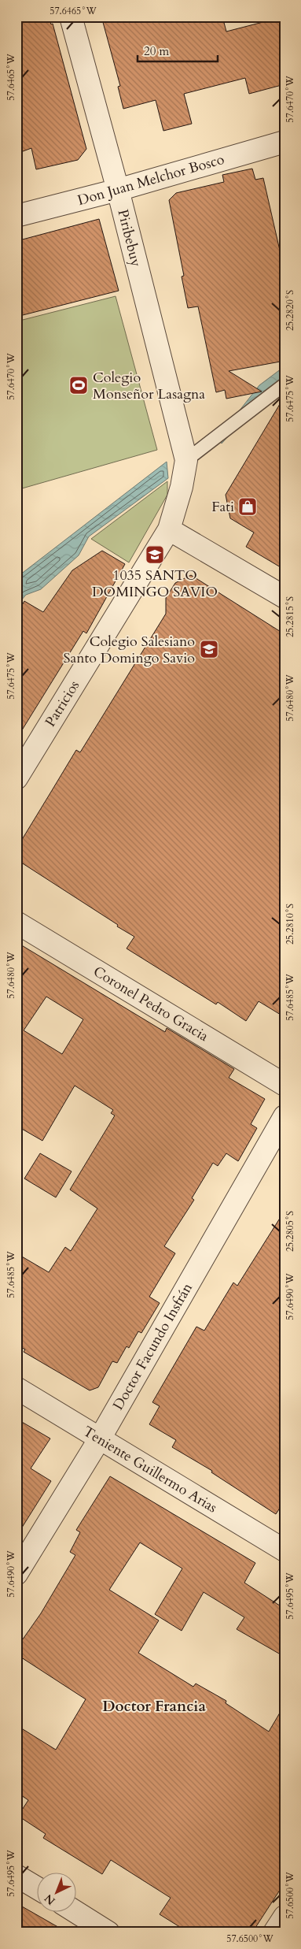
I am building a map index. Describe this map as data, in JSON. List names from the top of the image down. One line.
{"streets":{"street":["Don Juan Melchor Bosco","Piribebuy","Patricios","Coronel Pedro Gracia","Doctor Facundo Insfrán","Teniente Guillermo Arias"]},"crossings":[["Don Juan Melchor Bosco","Piribebuy"],["Piribebuy","Patricios"],["Doctor Facundo Insfrán","Teniente Guillermo Arias"]],"districts":["Doctor Francia"],"places":{"sports":["Colegio Monseñor Lasagna"],"shop":["Fati"],"school or university":["1035 SANTO DOMINGO SAVIO","Colegio Salesiano Santo Domingo Savio"]},"scale_bar":"20 m","north":"bottom left","coordinates":["57.6465°W","57.6470°W","25.2820°S","57.6475°W","25.2815°S","57.6480°W","25.2810°S","57.6485°W","25.2805°S","57.6490°W","57.6495°W","57.6500°W"]}
